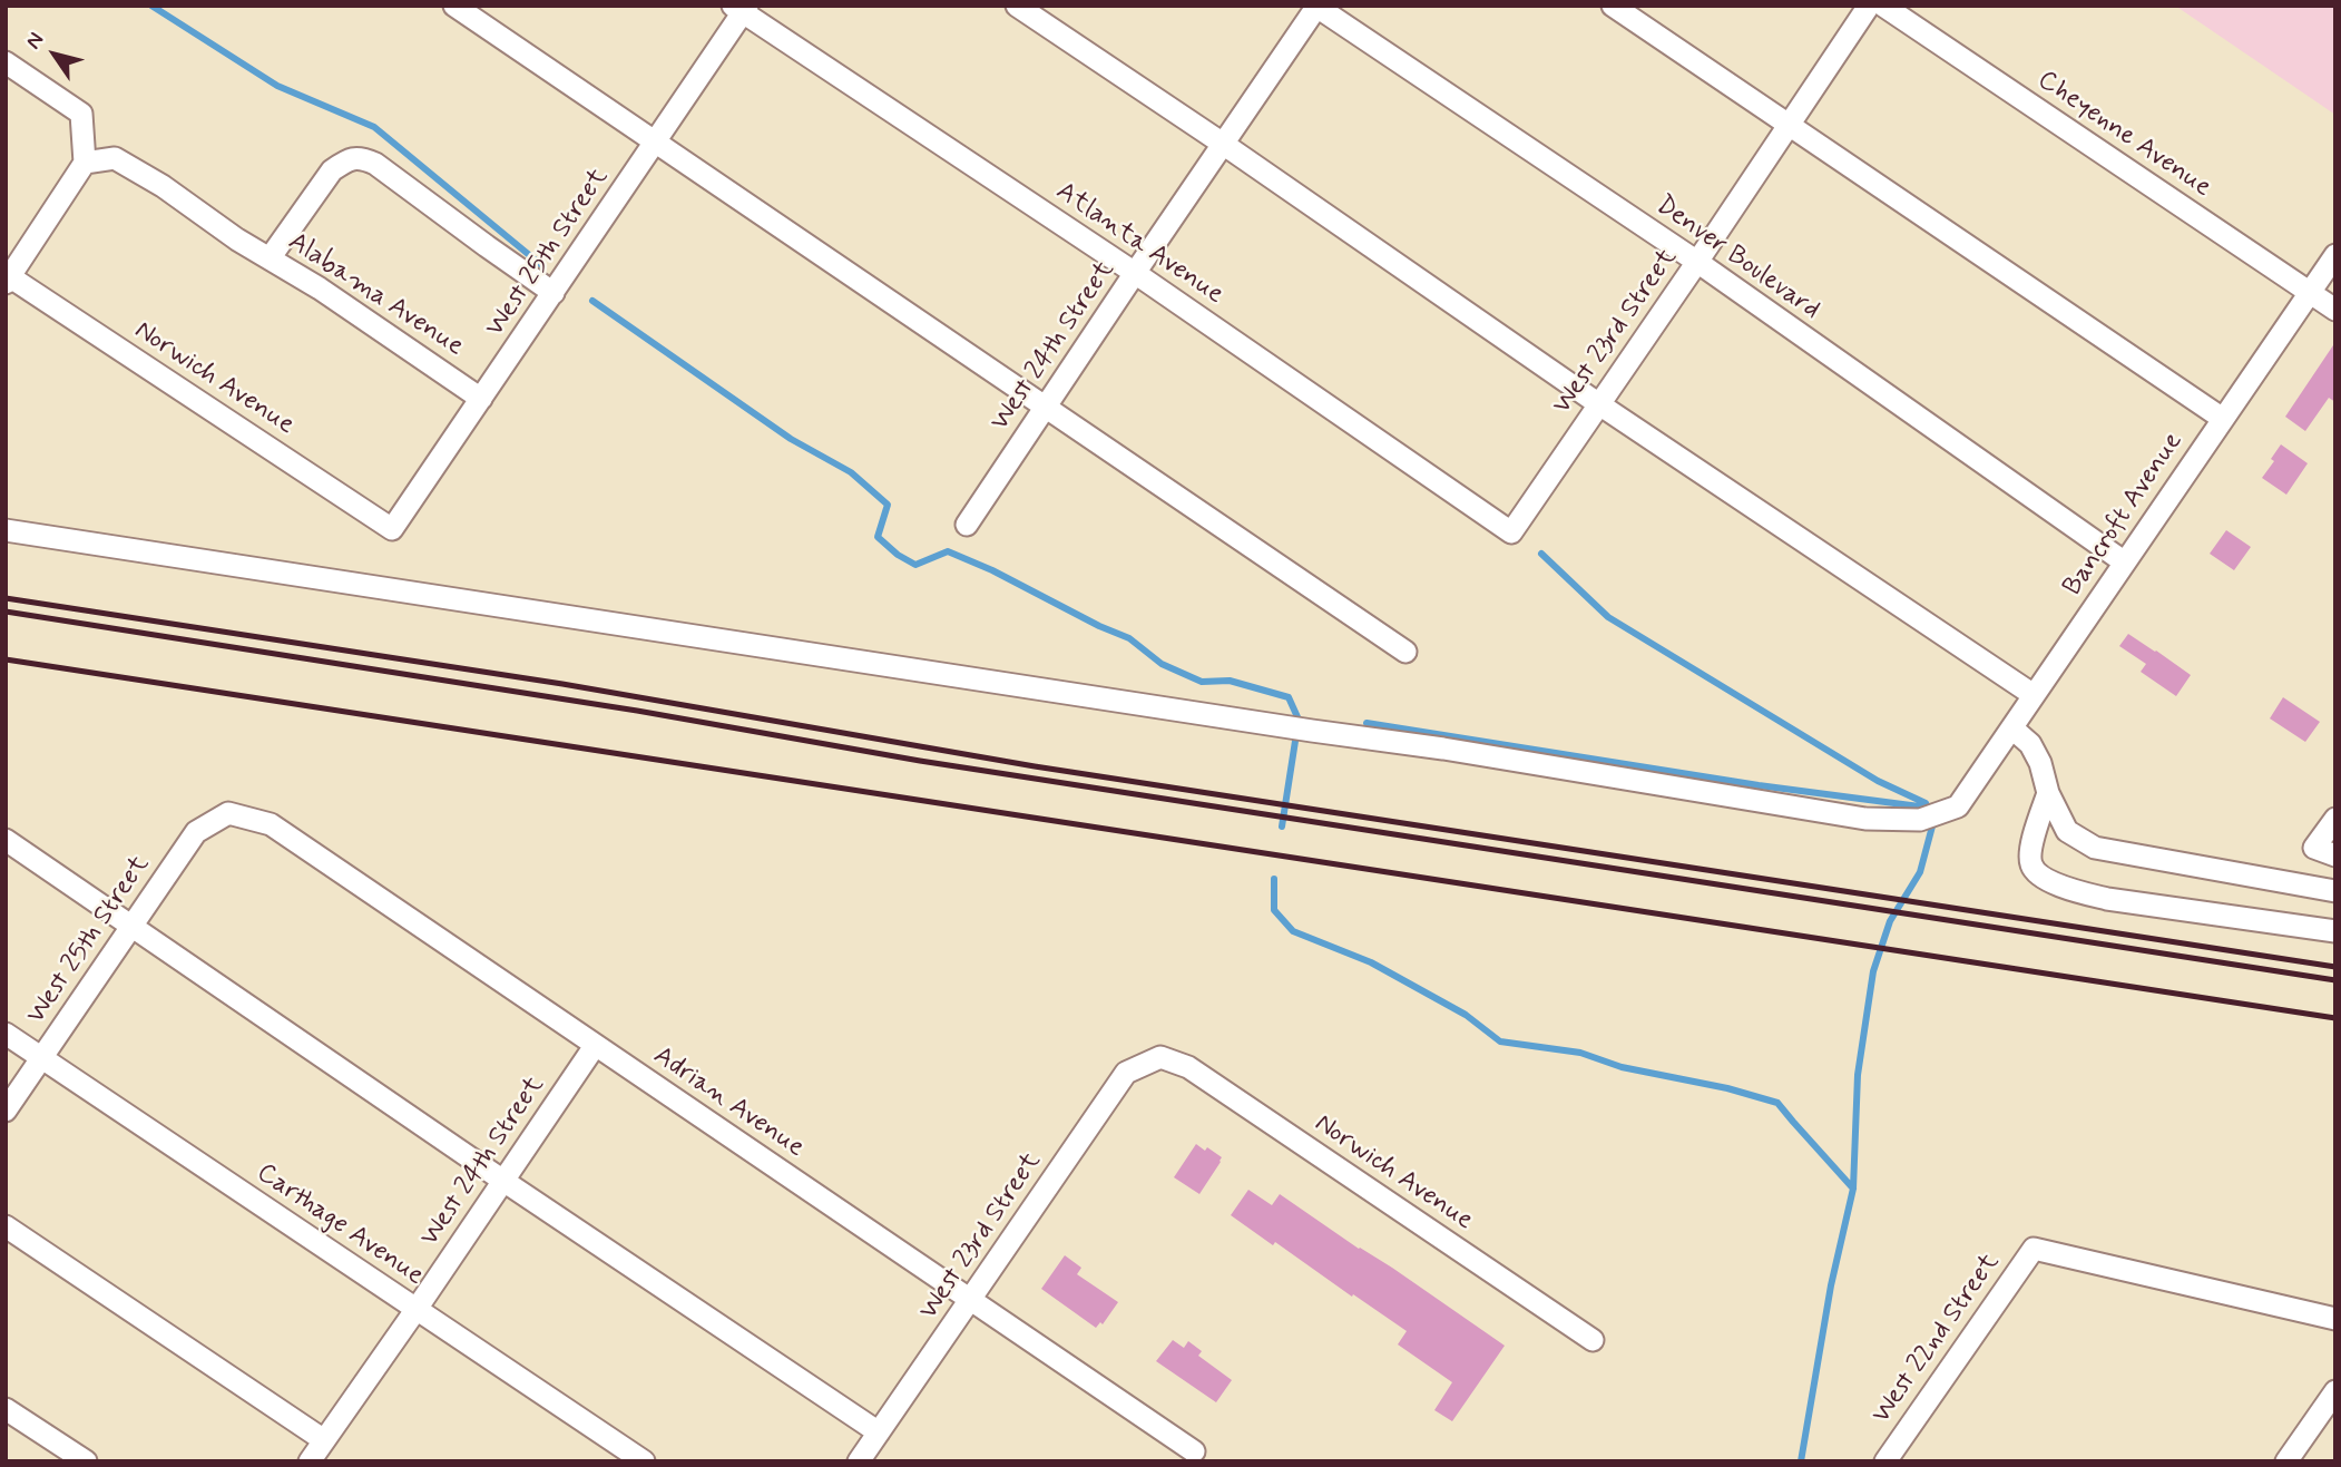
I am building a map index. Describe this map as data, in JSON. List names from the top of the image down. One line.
{"streets":{"street":["Cheyenne Avenue","Atlanta Avenue","West 25th Street","Denver Boulevard","Alabama Avenue","West 23rd Street","West 24th Street","Norwich Avenue","Bancroft Avenue","Adrian Avenue","Carthage Avenue","West 22nd Street"]},"crossings":[["Cheyenne Avenue","Bancroft Avenue"],["Atlanta Avenue","West 25th Street"],["Atlanta Avenue","West 23rd Street"],["Atlanta Avenue","West 24th Street"],["West 25th Street","Alabama Avenue"],["West 25th Street","Norwich Avenue"],["West 25th Street","Adrian Avenue"],["West 25th Street","Carthage Avenue"],["Denver Boulevard","West 23rd Street"],["Denver Boulevard","West 24th Street"],["Denver Boulevard","Bancroft Avenue"],["West 23rd Street","Norwich Avenue"],["West 23rd Street","Adrian Avenue"],["West 24th Street","Adrian Avenue"],["West 24th Street","Carthage Avenue"]],"north":"top left"}
